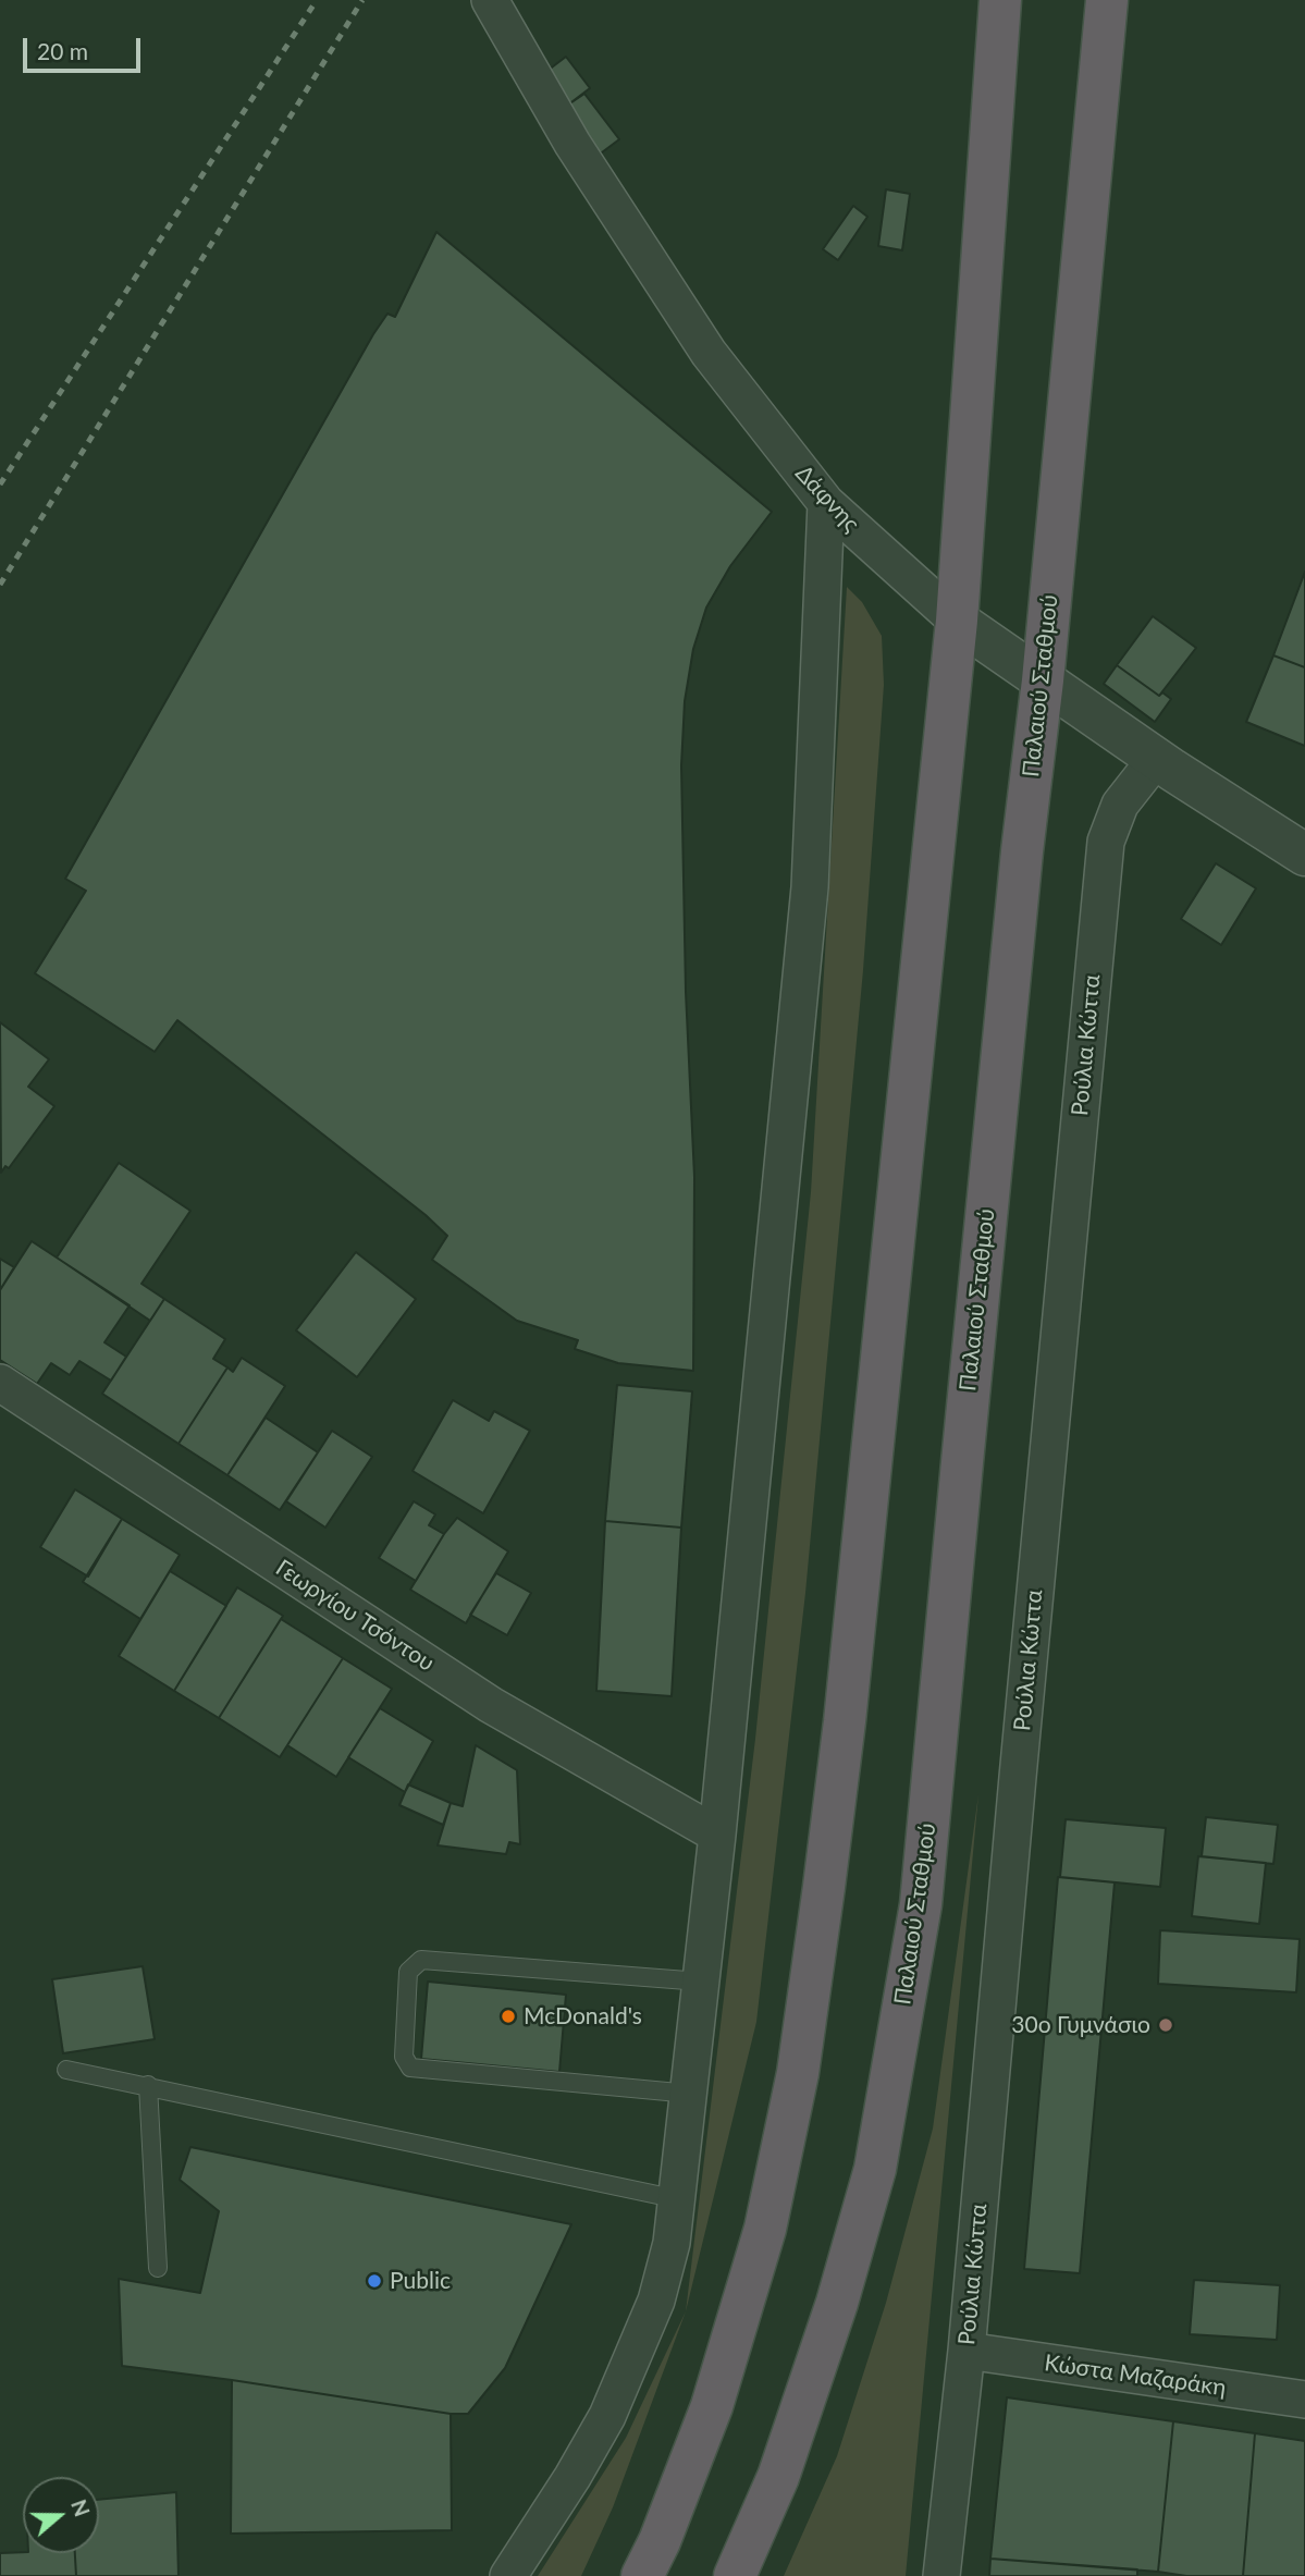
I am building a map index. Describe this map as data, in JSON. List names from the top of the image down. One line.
{"streets":{"highway":["Παλαιού Σταθμού"],"street":["Δάφνης","Ρούλια Κώττα","Γεωργίου Τσόντου","Κώστα Μαζαράκη"]},"crossings":[["Δάφνης","Παλαιού Σταθμού"],["Δάφνης","Ρούλια Κώττα"],["Ρούλια Κώττα","Κώστα Μαζαράκη"]],"places":["McDonald's","30ο Γυμνάσιο","Public"],"scale_bar":"20 m","north":"right"}
